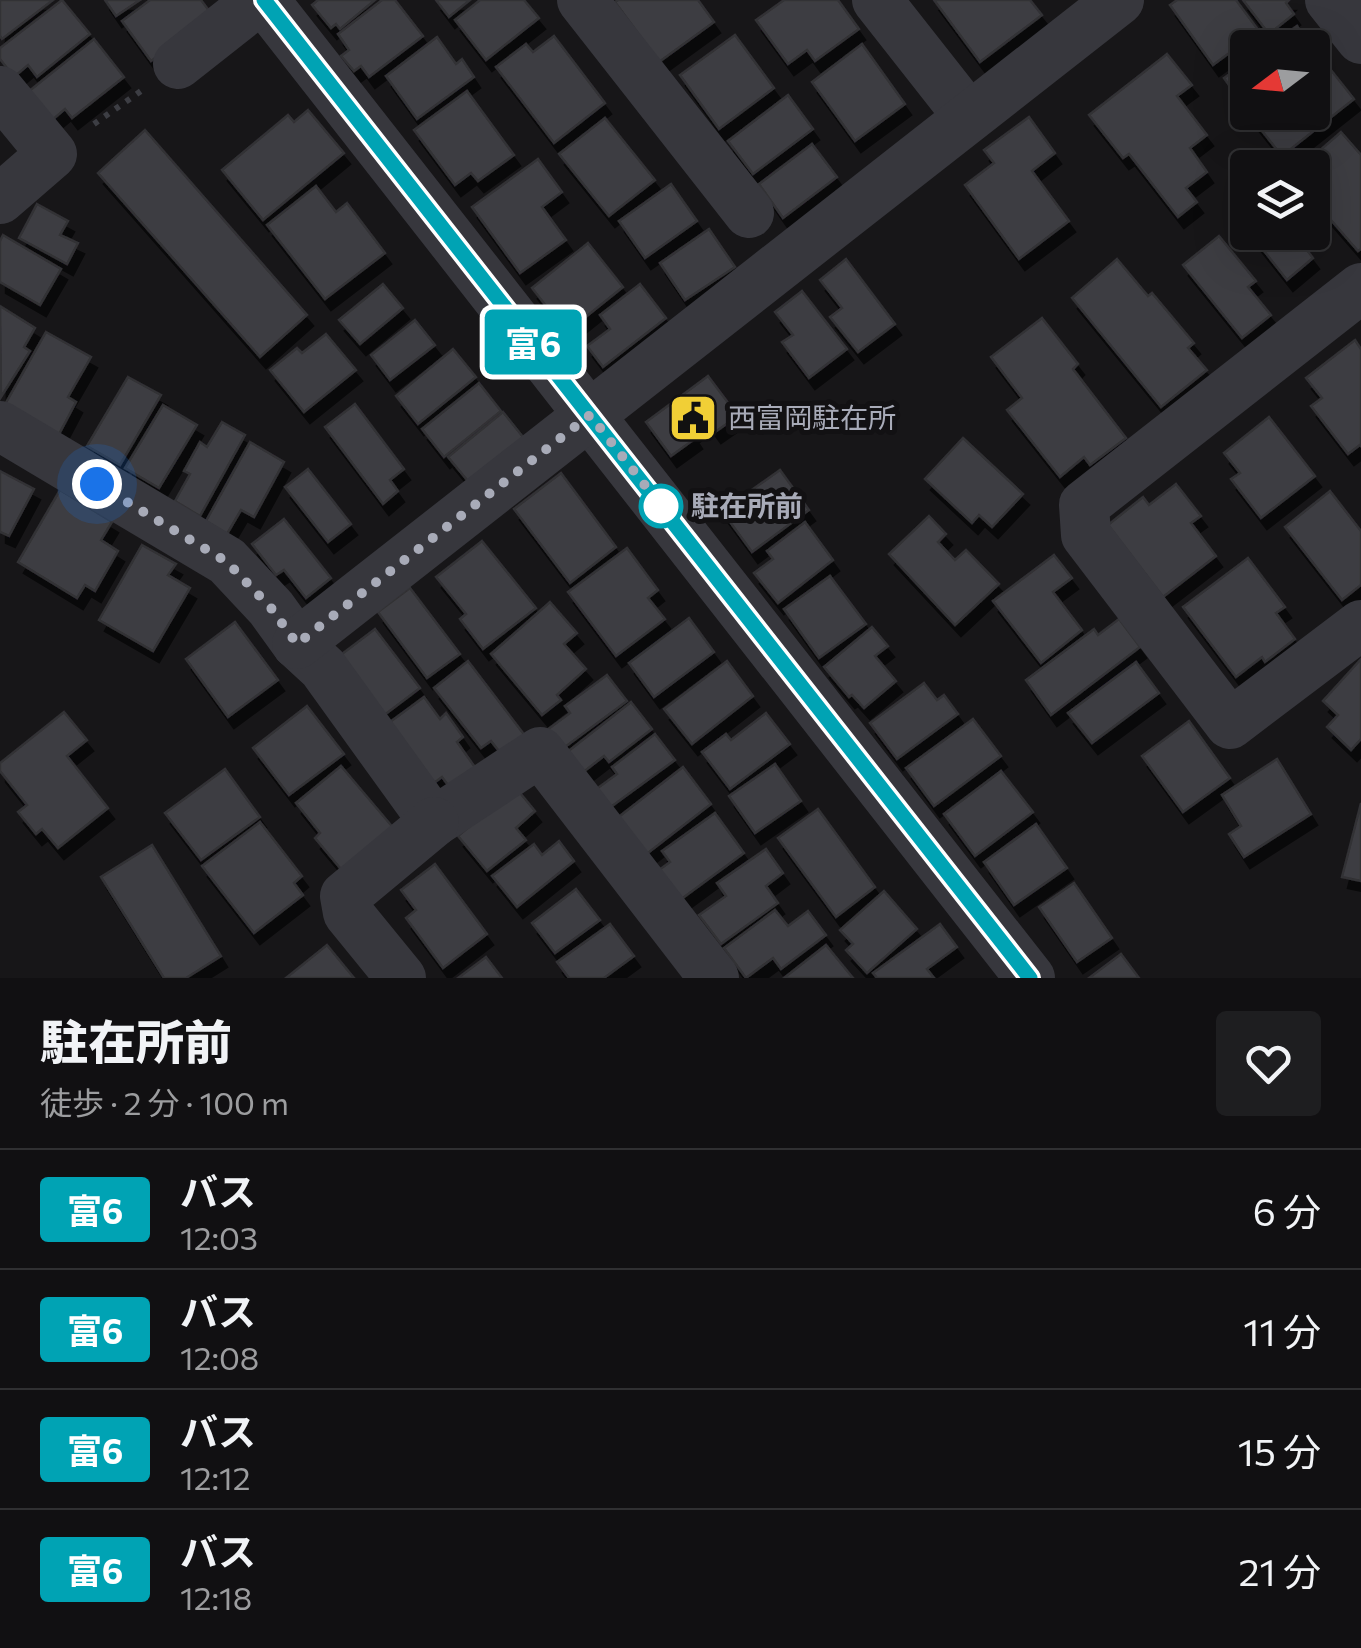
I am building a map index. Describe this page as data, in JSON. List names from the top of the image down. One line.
{"places":{"public building":["西富岡駐在所"],"other":["駐在所前"]},"lines":["bus line 富6"],"north":"left","page":{"on_map":"富6","heading":["駐在所前","徒歩 · 2 分 · 100 m"],"list":[{"mark":"富6","name":"バス","note":"12:03","value":"6 分"},{"mark":"富6","name":"バス","note":"12:08","value":"11 分"},{"mark":"富6","name":"バス","note":"12:12","value":"15 分"},{"mark":"富6","name":"バス","note":"12:18","value":"21 分"}]}}
